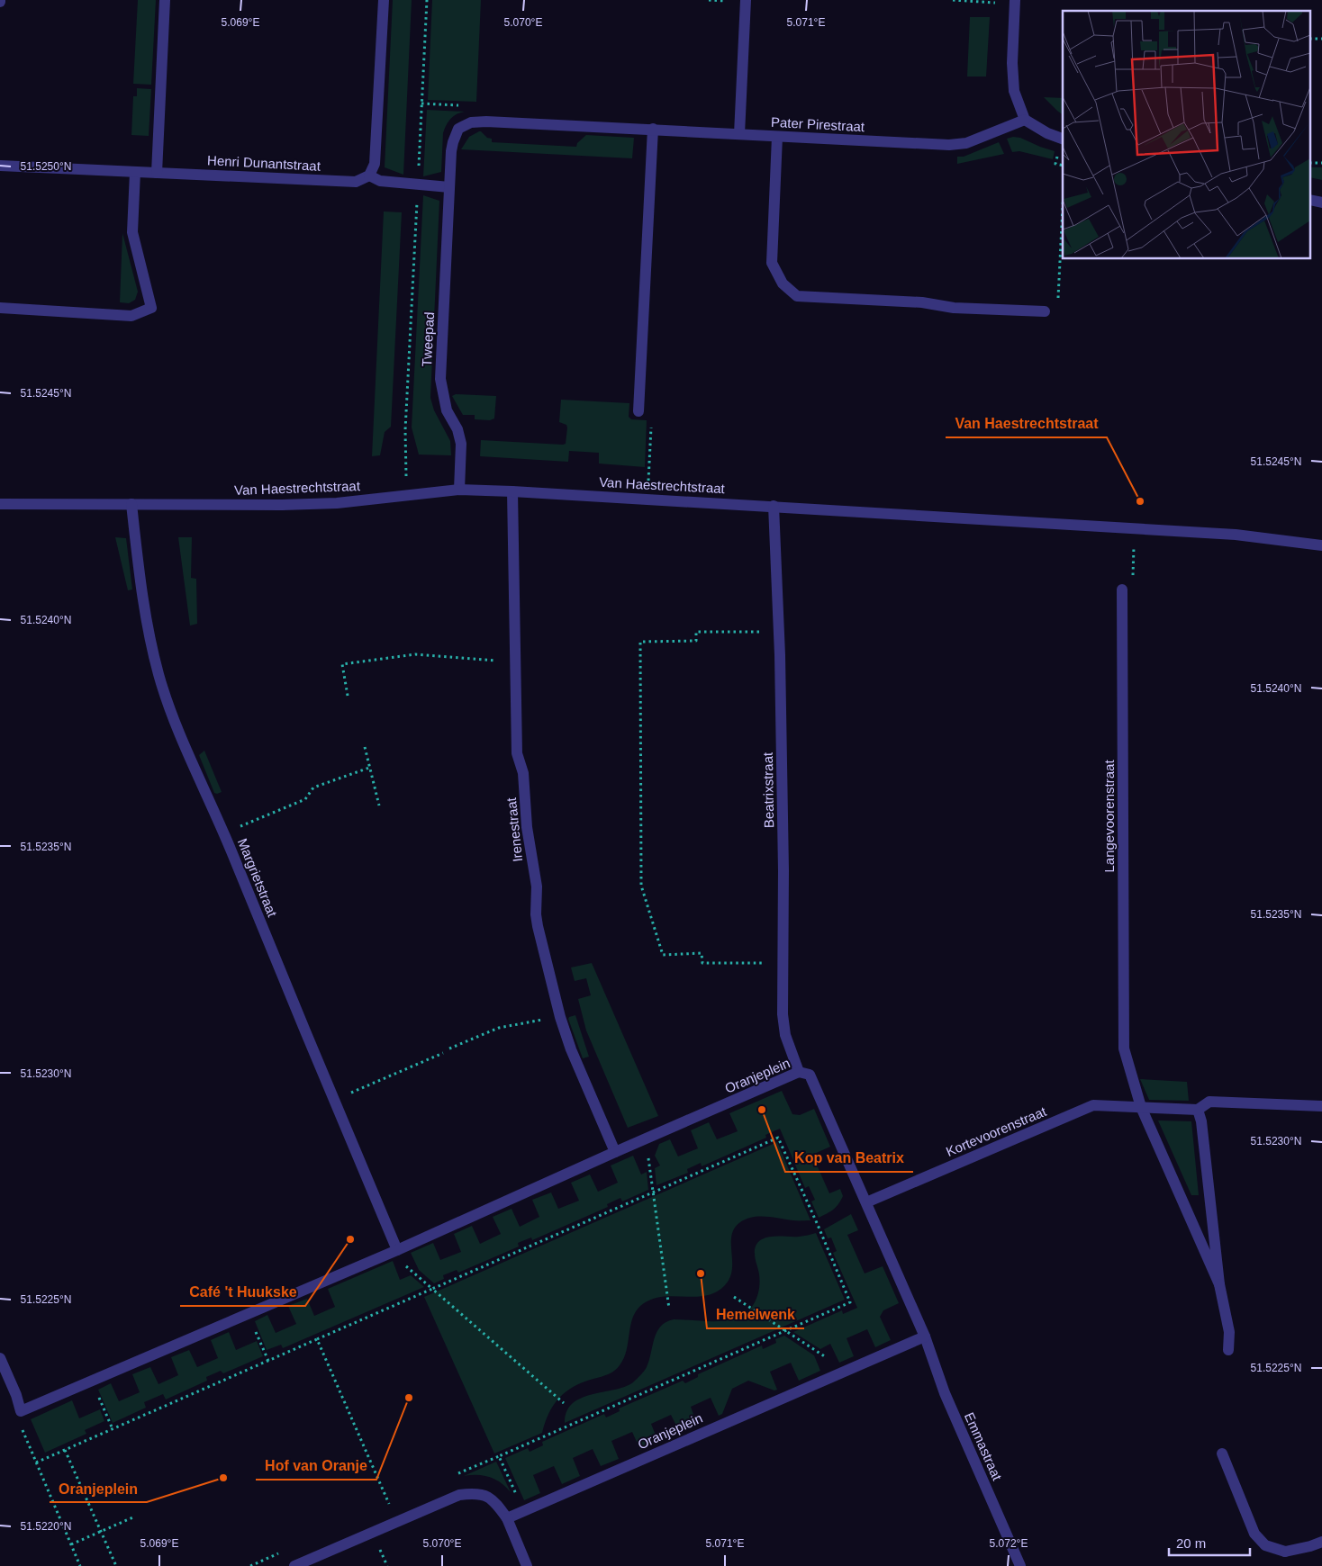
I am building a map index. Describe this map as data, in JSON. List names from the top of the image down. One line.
{"streets":{"street":["Pater Pirestraat","Henri Dunantstraat","Tweepad","Van Haestrechtstraat","Beatrixstraat","Langevoorenstraat","Irenestraat","Margrietstraat","Oranjeplein","Kortevoorenstraat","Emmastraat"]},"crossings":[["Tweepad","Van Haestrechtstraat"],["Van Haestrechtstraat","Beatrixstraat"],["Van Haestrechtstraat","Irenestraat"],["Van Haestrechtstraat","Margrietstraat"],["Beatrixstraat","Oranjeplein"],["Langevoorenstraat","Kortevoorenstraat"],["Irenestraat","Oranjeplein"],["Margrietstraat","Oranjeplein"],["Oranjeplein","Kortevoorenstraat"],["Oranjeplein","Emmastraat"]],"places":["Van Haestrechtstraat","Kop van Beatrix","Café 't Huukske","Hemelwenk","Hof van Oranje","Oranjeplein"],"scale_bar":"20 m","coordinates":["5.069°E","5.070°E","5.071°E","51.5250°N","51.5245°N","51.5240°N","51.5235°N","51.5230°N","51.5225°N","51.5220°N","5.072°E"]}
